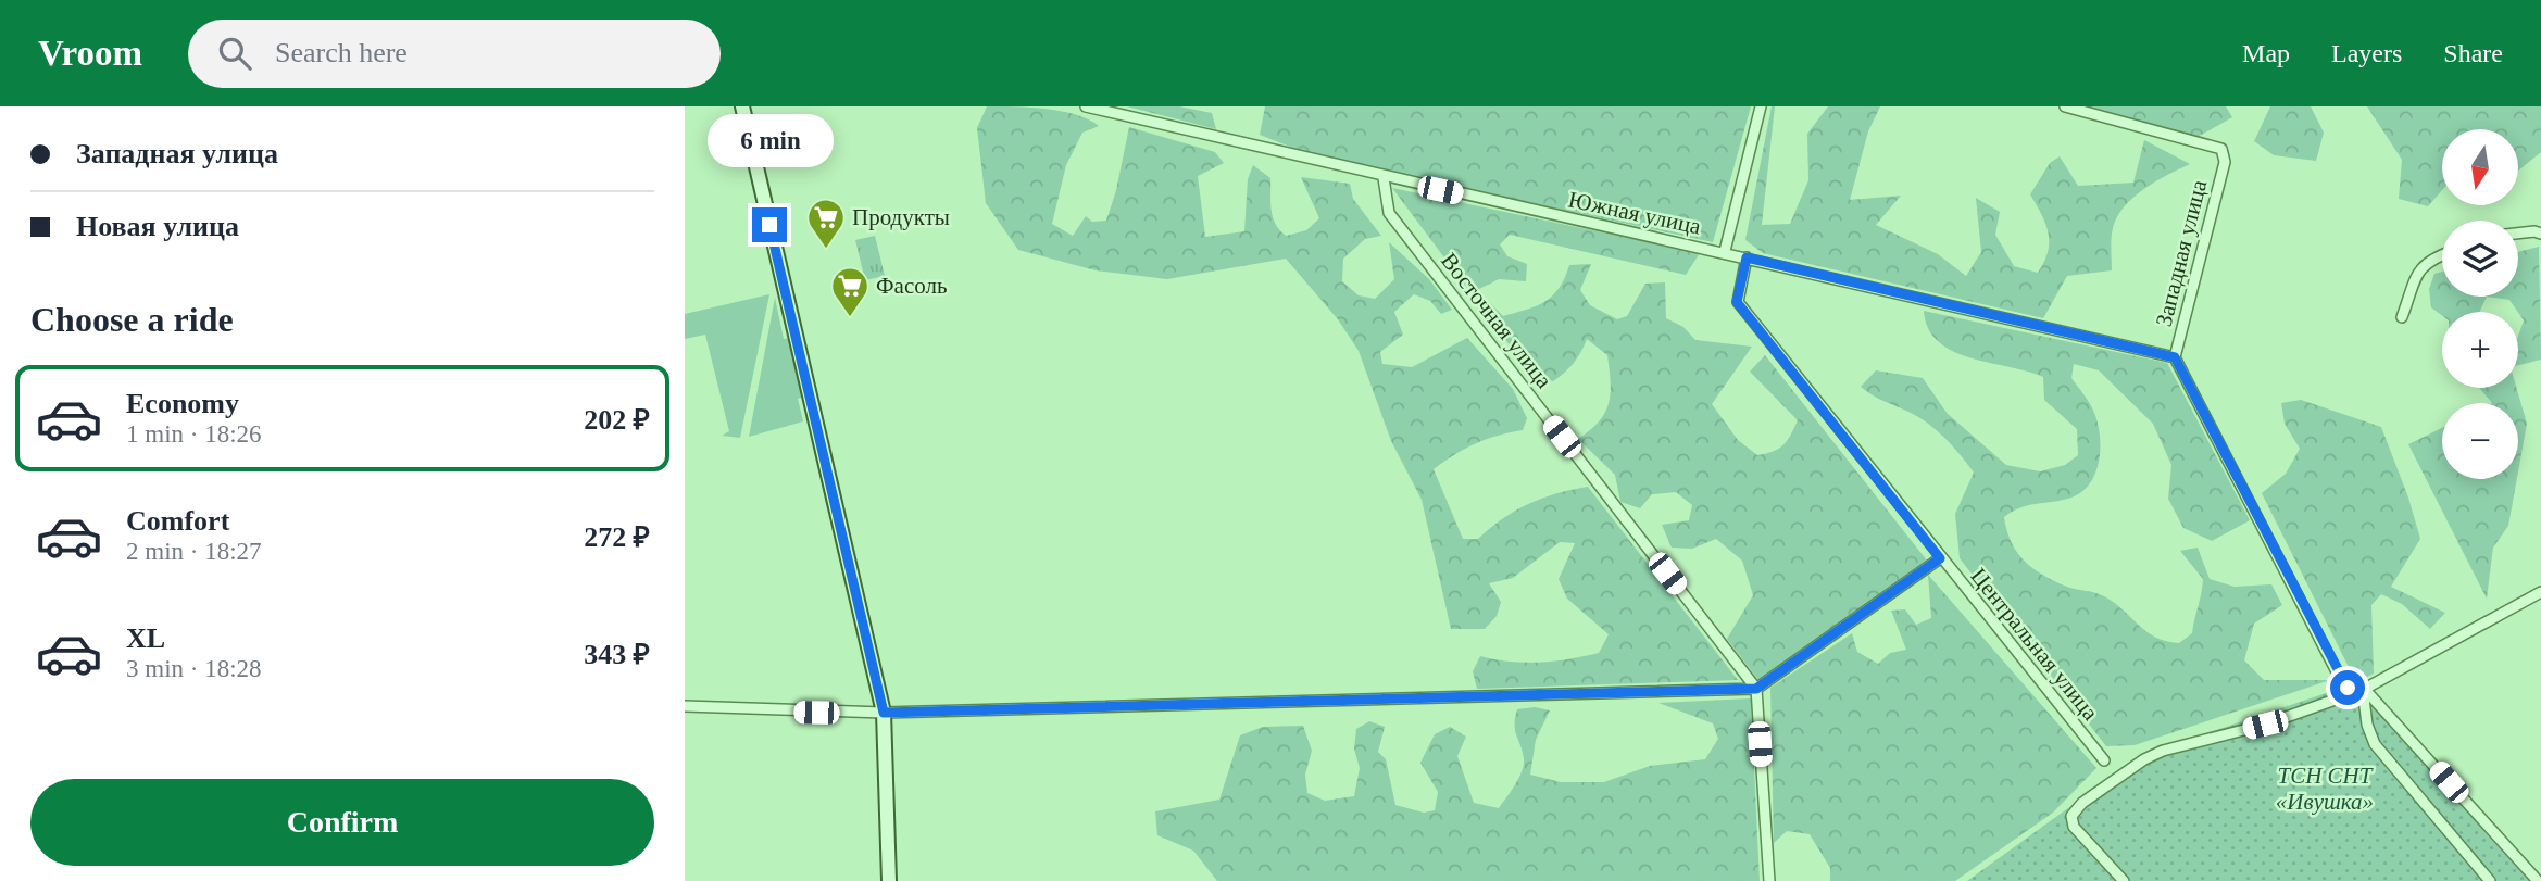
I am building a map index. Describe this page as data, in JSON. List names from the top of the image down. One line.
{"streets":{"street":["Южная улица","Западная улица","Восточная улица","Центральная улица"]},"crossings":[["Южная улица","Западная улица"],["Южная улица","Восточная улица"],["Южная улица","Центральная улица"]],"parks":["ТСН СНТ «Ивушка»"],"places":{"supermarket":["Продукты","Фасоль"]},"north":"bottom","page":{"header":"Vroom","search":"Search here","nav":["Map","Layers","Share"],"banner":["Западная улица","Новая улица"],"bubble":"6 min","map_buttons":["+","−"],"heading":"Choose a ride","list":[{"name":"Economy","note":"1 min · 18:26","value":"202 ₽"},{"name":"Comfort","note":"2 min · 18:27","value":"272 ₽"},{"name":"XL","note":"3 min · 18:28","value":"343 ₽"}],"buttons":"Confirm"}}
